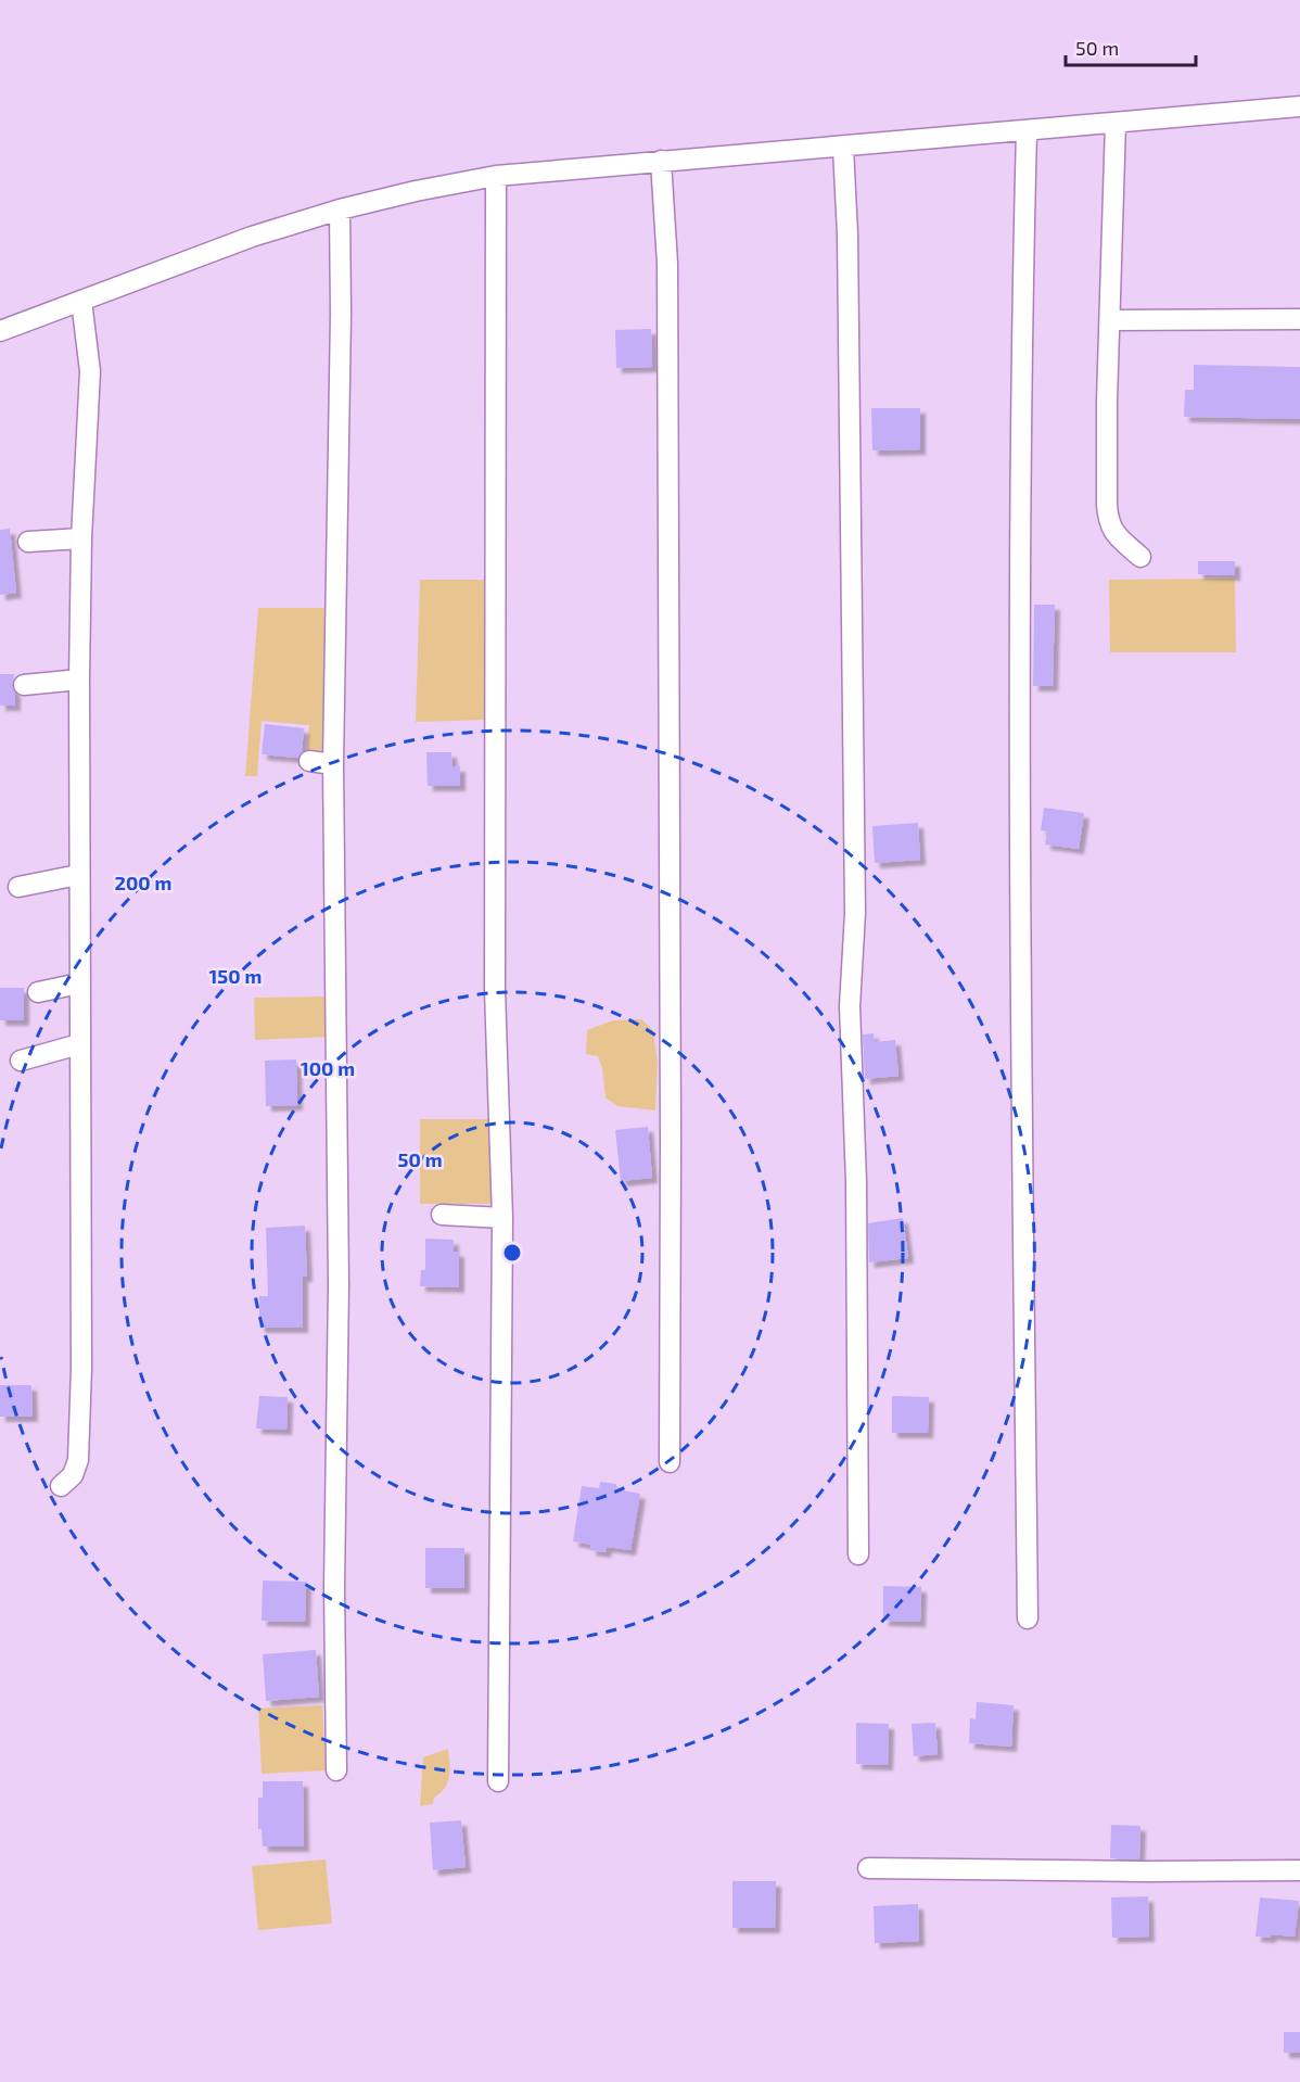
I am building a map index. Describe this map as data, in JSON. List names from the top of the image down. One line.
{"scale_bar":"50 m","rings":["200 m","150 m","100 m","50 m"]}
